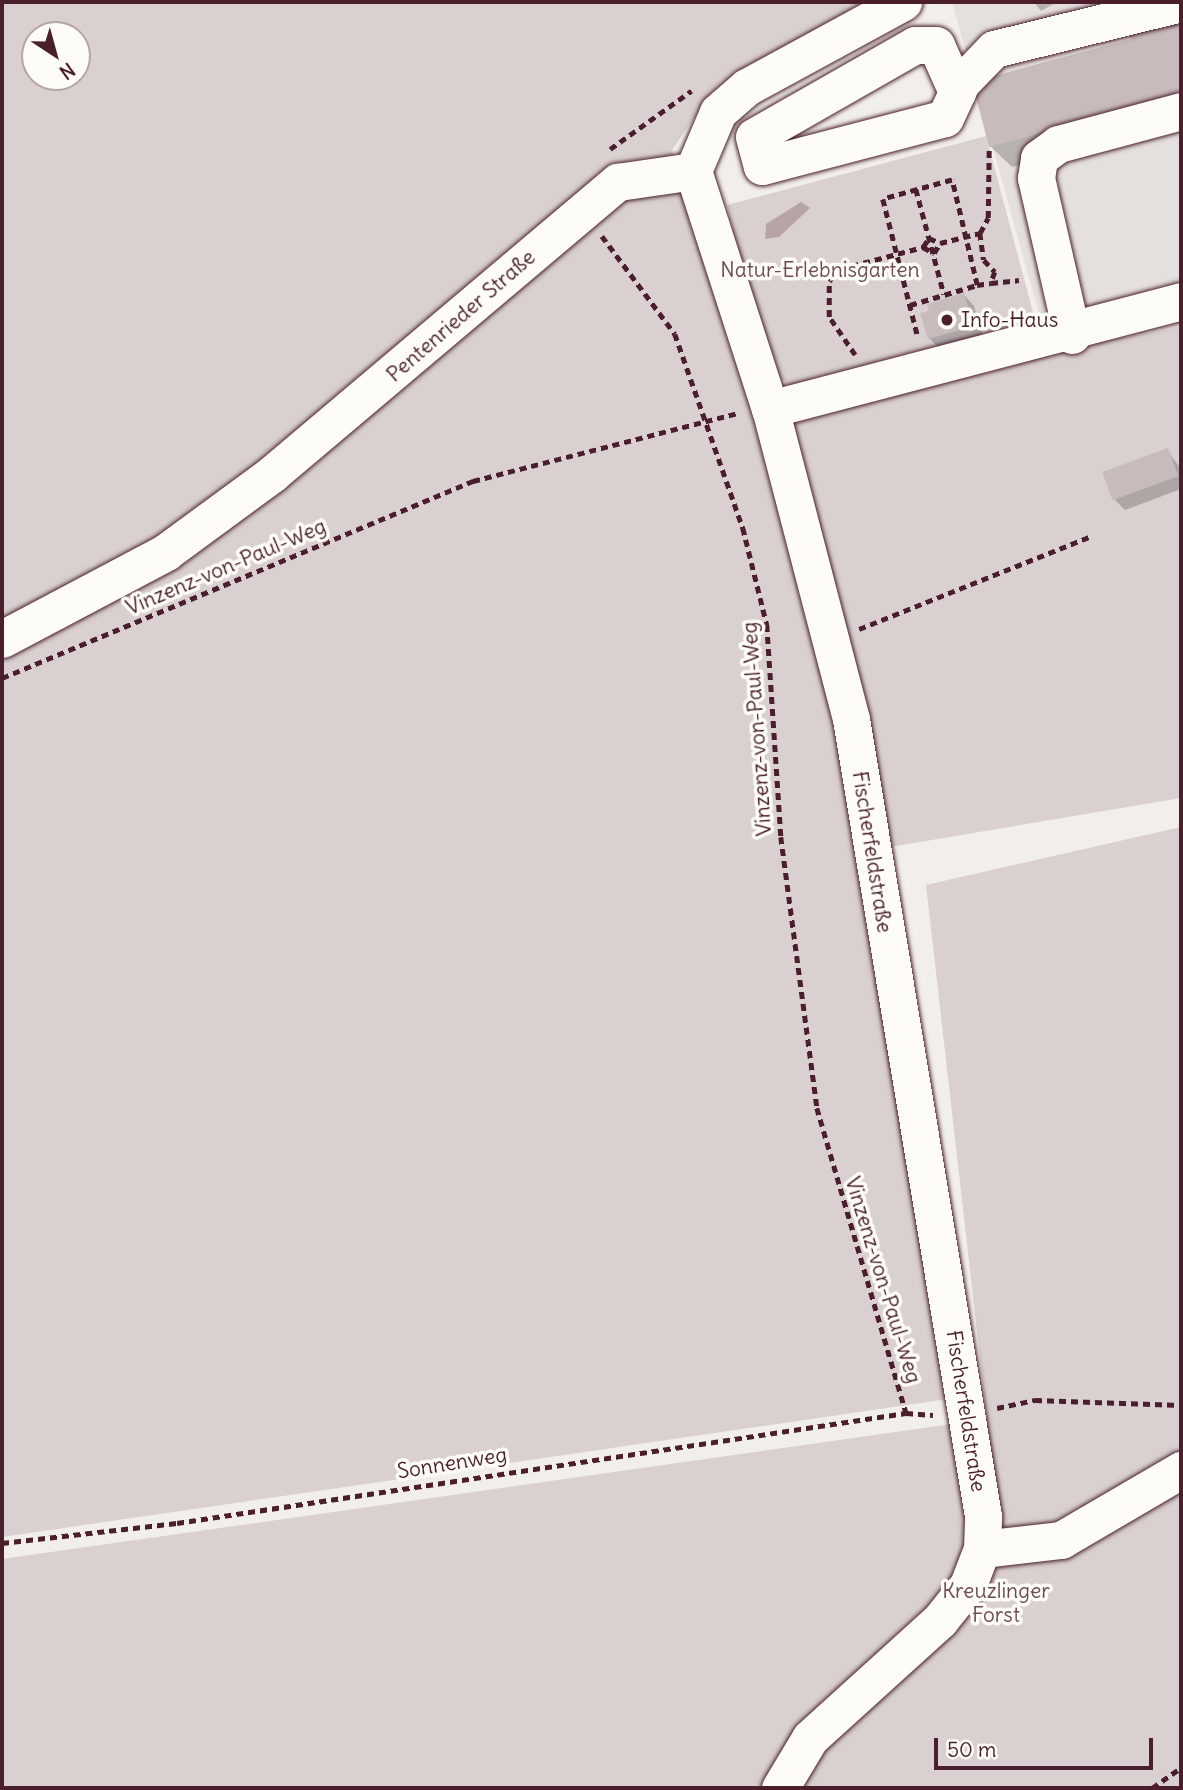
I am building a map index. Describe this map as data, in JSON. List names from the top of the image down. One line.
{"streets":{"street":["Pentenrieder Straße","Fischerfeldstraße"],"path":["Vinzenz-von-Paul-Weg","Sonnenweg"]},"crossings":[["Pentenrieder Straße","Fischerfeldstraße"],["Vinzenz-von-Paul-Weg","Sonnenweg"]],"parks":["Natur-Erlebnisgarten","Kreuzlinger Forst"],"places":["Info-Haus"],"scale_bar":"50 m","north":"bottom right"}
